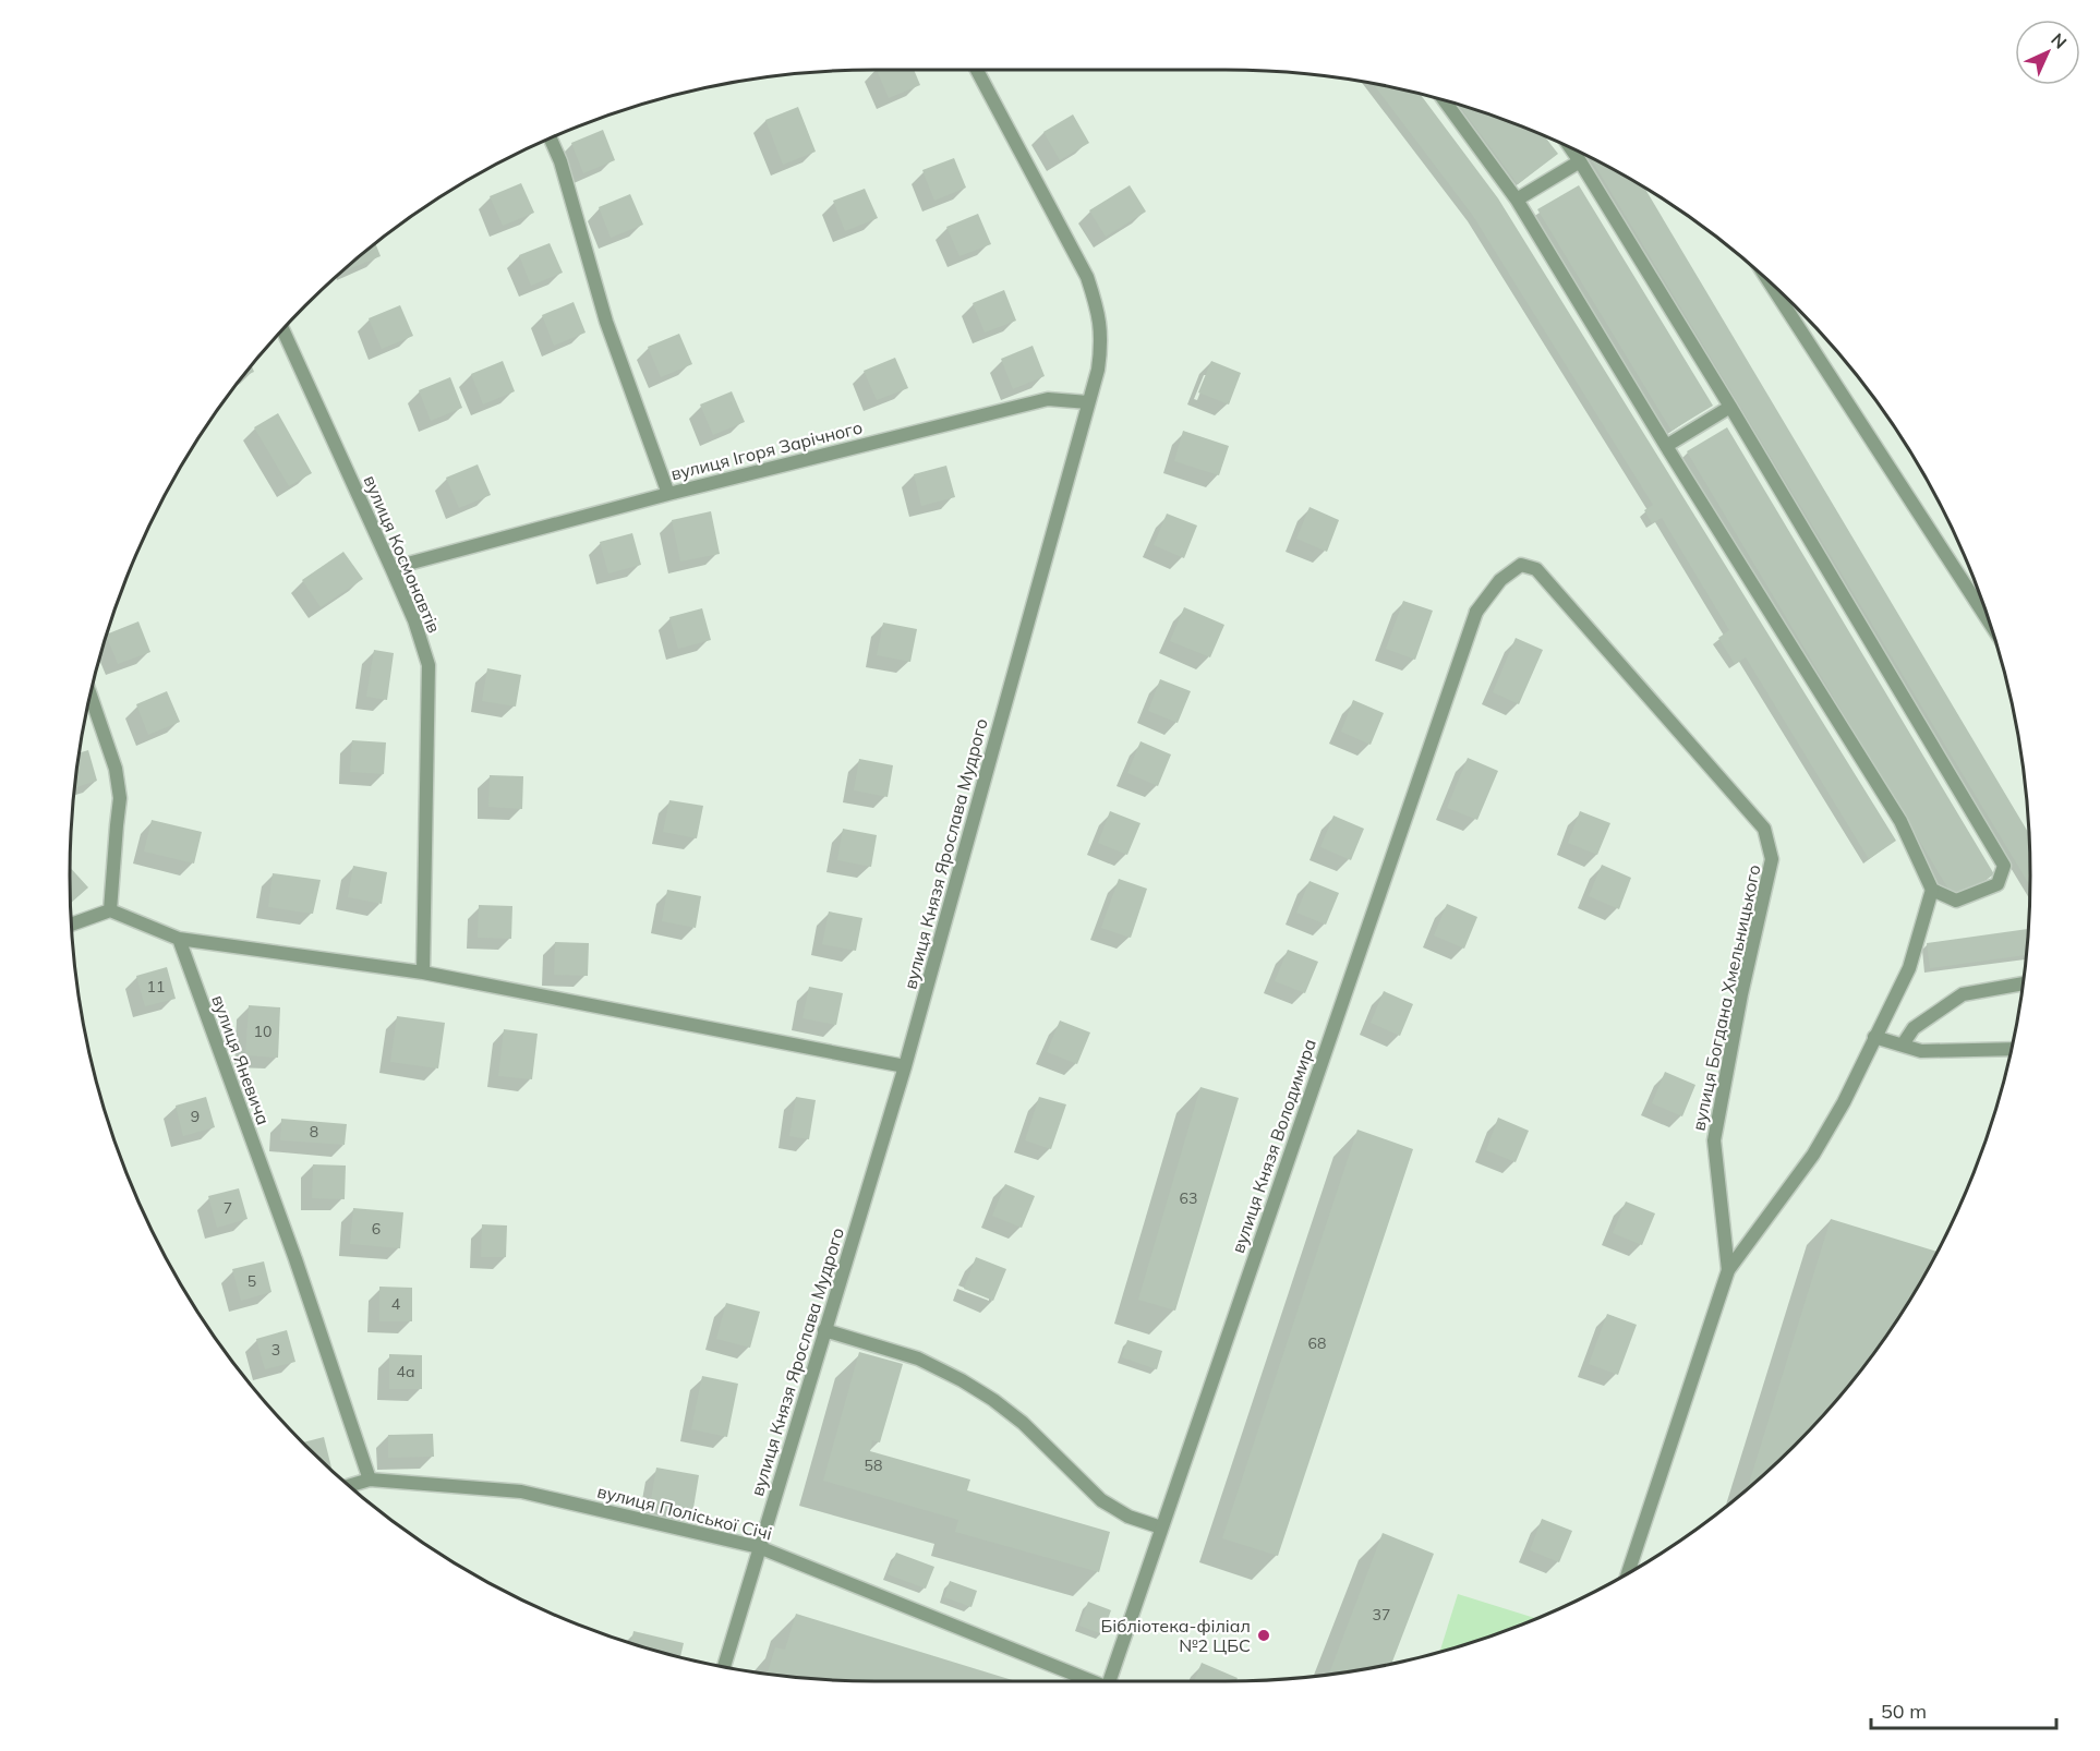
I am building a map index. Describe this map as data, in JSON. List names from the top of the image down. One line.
{"streets":{"street":["вулиця Ігоря Зарічного","вулиця Космонавтів","вулиця Князя Ярослава Мудрого","вулиця Богдана Хмельницького","вулиця Яневича","вулиця Князя Володимира","вулиця Поліської Січі"]},"crossings":[["вулиця Ігоря Зарічного","вулиця Князя Ярослава Мудрого"],["вулиця Князя Ярослава Мудрого","вулиця Поліської Січі"],["вулиця Богдана Хмельницького","вулиця Князя Володимира"],["вулиця Яневича","вулиця Поліської Січі"]],"places":["Бібліотека-філіал №2 ЦБС"],"house_numbers":["11","10","9","8","63","7","6","5","4","68","3","4а","58","37"],"scale_bar":"50 m","north":"top right"}
